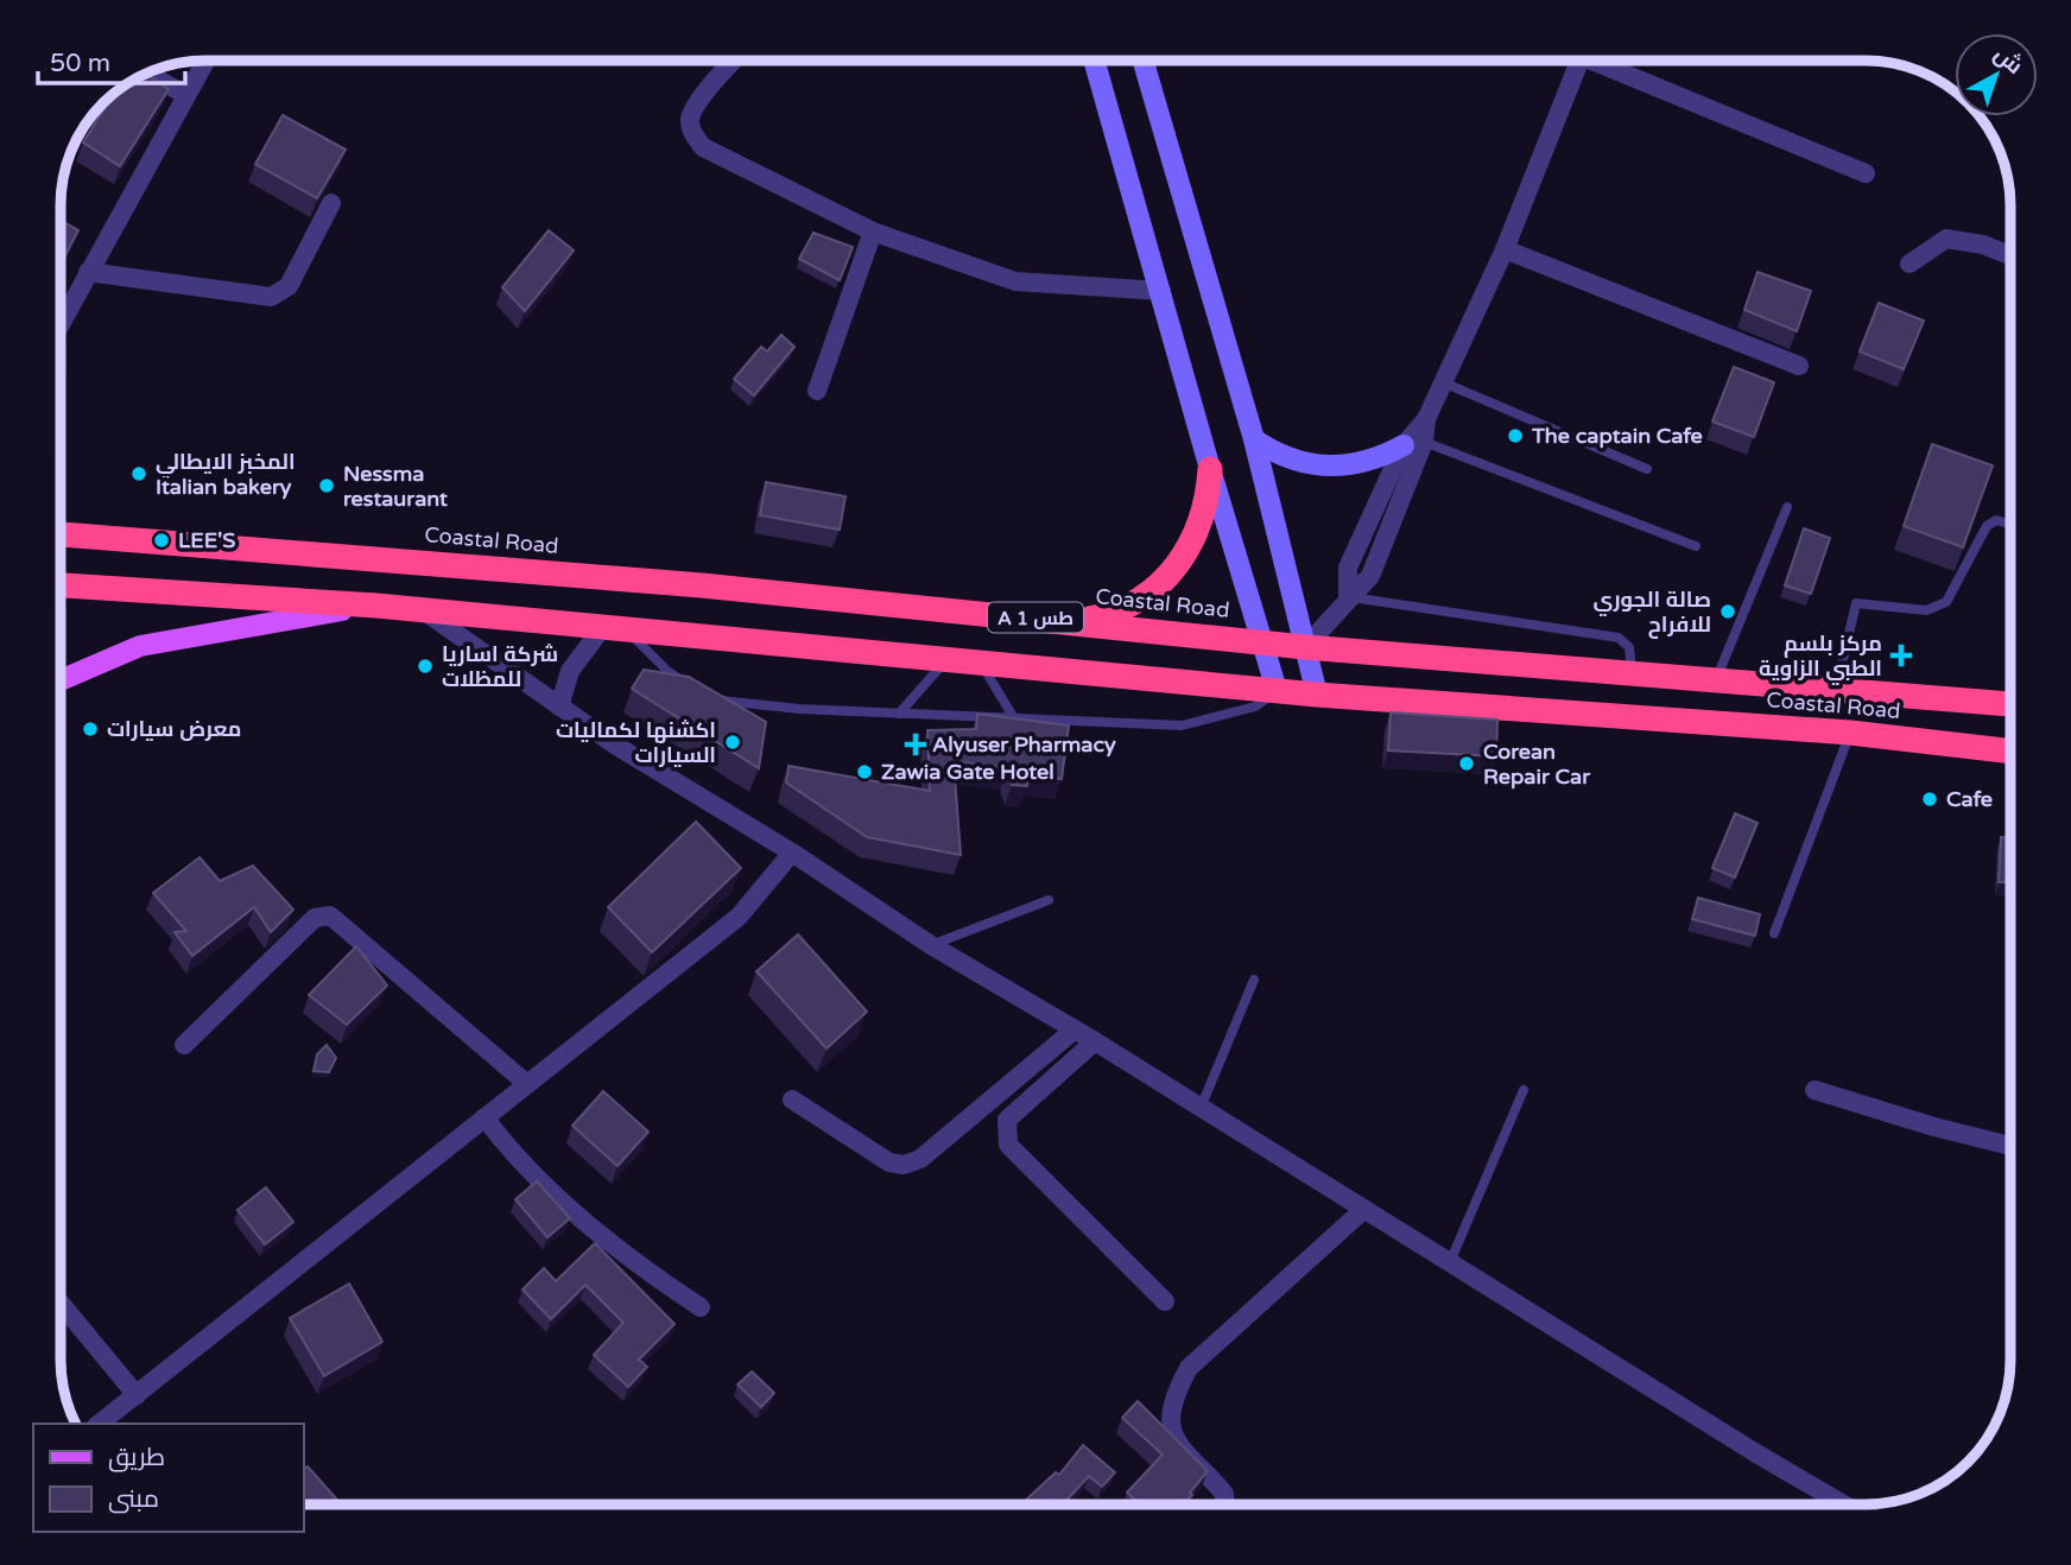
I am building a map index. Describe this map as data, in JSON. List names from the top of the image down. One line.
{"streets":{"highway":["Coastal Road","A 1 طس"]},"places":{"other":["The captain Cafe","المخبز الايطالي Italian bakery","Nessma restaurant","LEE'S","صالة الجوري للافراح","شركة اساريا للمظلات","معرض سيارات","اكشنها لكماليات السيارات","Corean Repair Car","Zawia Gate Hotel","Cafe"],"health":["مركز بلسم الطبي الزاوية","Alyuser Pharmacy"]},"legend":["طريق","مبنى"],"scale_bar":"50 m","north":"top right"}
